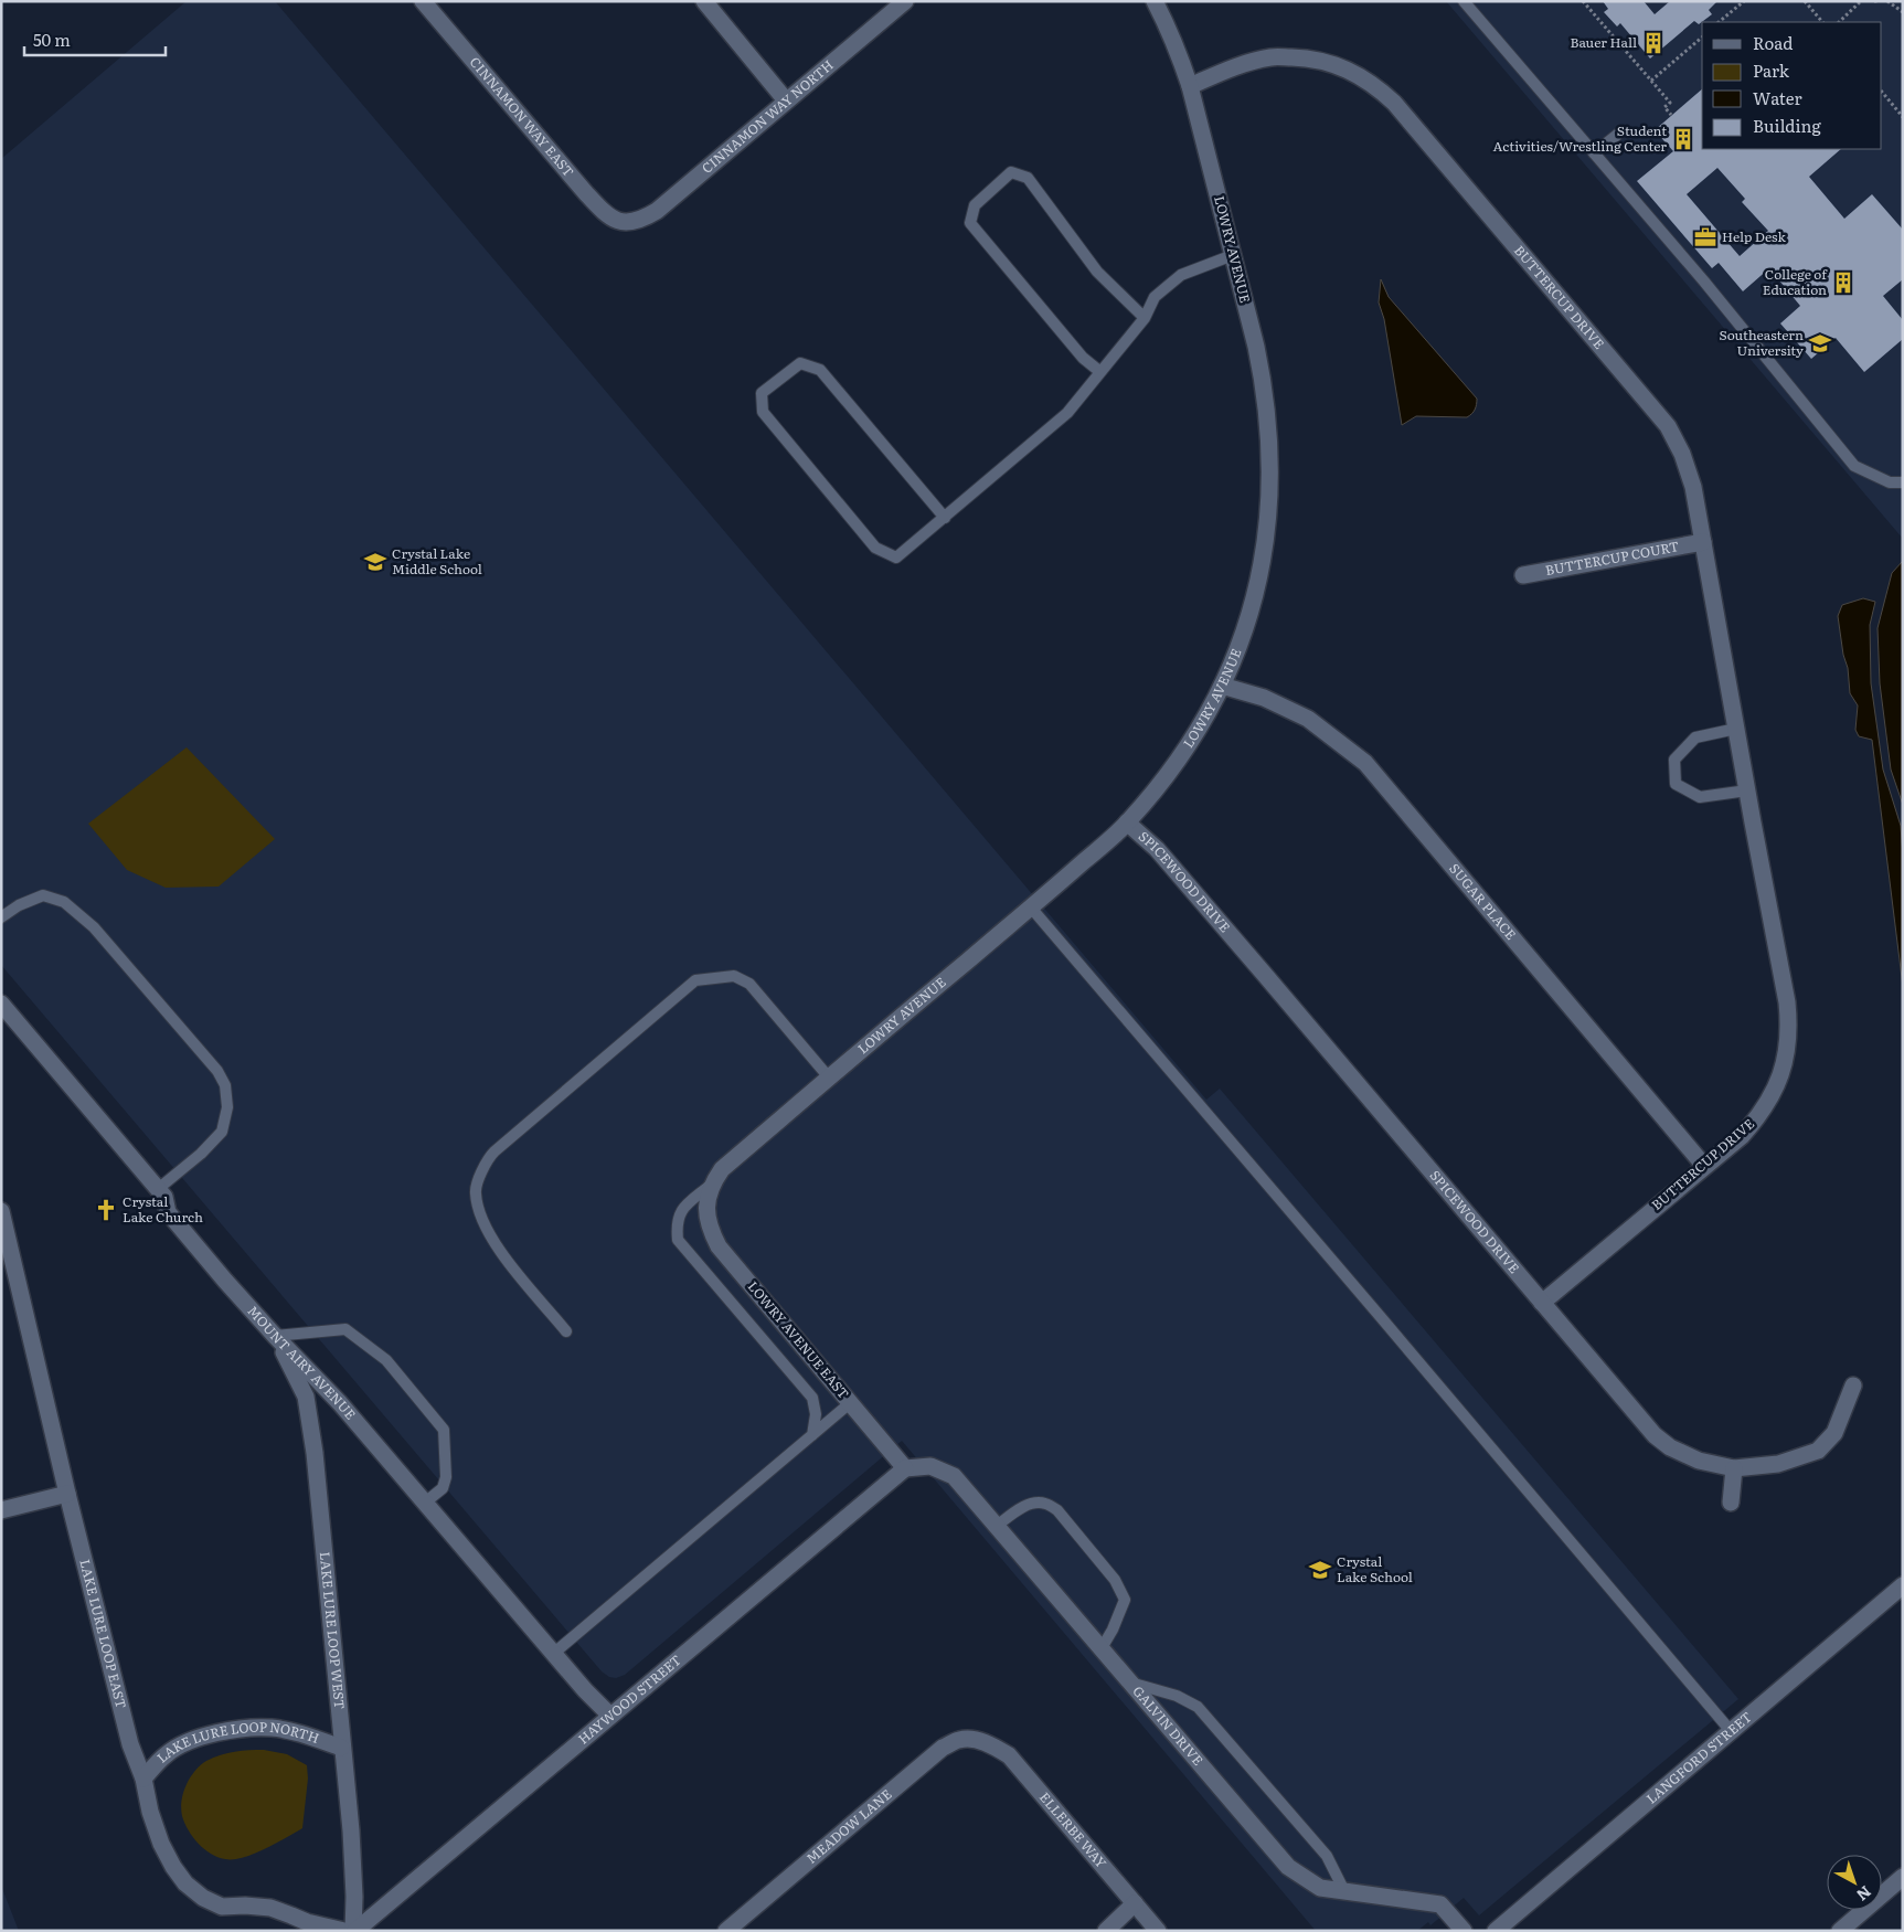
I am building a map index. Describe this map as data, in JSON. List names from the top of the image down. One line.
{"streets":{"street":["CINNAMON WAY EAST","CINNAMON WAY NORTH","LOWRY AVENUE","BUTTERCUP DRIVE","BUTTERCUP COURT","SPICEWOOD DRIVE","SUGAR PLACE","LOWRY AVENUE EAST","MOUNT AIRY AVENUE","LAKE LURE LOOP WEST","LAKE LURE LOOP EAST","HAYWOOD STREET","GALVIN DRIVE","LAKE LURE LOOP NORTH","LANGFORD STREET","MEADOW LANE","ELLERBE WAY"]},"crossings":[["CINNAMON WAY EAST","CINNAMON WAY NORTH"],["LOWRY AVENUE","BUTTERCUP DRIVE"],["LOWRY AVENUE","SPICEWOOD DRIVE"],["LOWRY AVENUE","SUGAR PLACE"],["LOWRY AVENUE","LOWRY AVENUE EAST"],["BUTTERCUP DRIVE","BUTTERCUP COURT"],["BUTTERCUP DRIVE","SPICEWOOD DRIVE"],["BUTTERCUP DRIVE","SUGAR PLACE"],["LOWRY AVENUE EAST","HAYWOOD STREET"],["LOWRY AVENUE EAST","GALVIN DRIVE"],["MOUNT AIRY AVENUE","LAKE LURE LOOP WEST"],["MOUNT AIRY AVENUE","HAYWOOD STREET"],["LAKE LURE LOOP WEST","HAYWOOD STREET"],["LAKE LURE LOOP WEST","LAKE LURE LOOP NORTH"],["LAKE LURE LOOP EAST","LAKE LURE LOOP NORTH"],["HAYWOOD STREET","GALVIN DRIVE"],["MEADOW LANE","ELLERBE WAY"]],"places":{"building":["Bauer Hall","Student Activities/Wrestling Center","College of Education"],"office":["Help Desk"],"school or university":["Southeastern University","Crystal Lake Middle School","Crystal Lake School"],"church":["Crystal Lake Church"]},"legend":["Road","Park","Water","Building"],"scale_bar":"50 m","north":"bottom right"}
